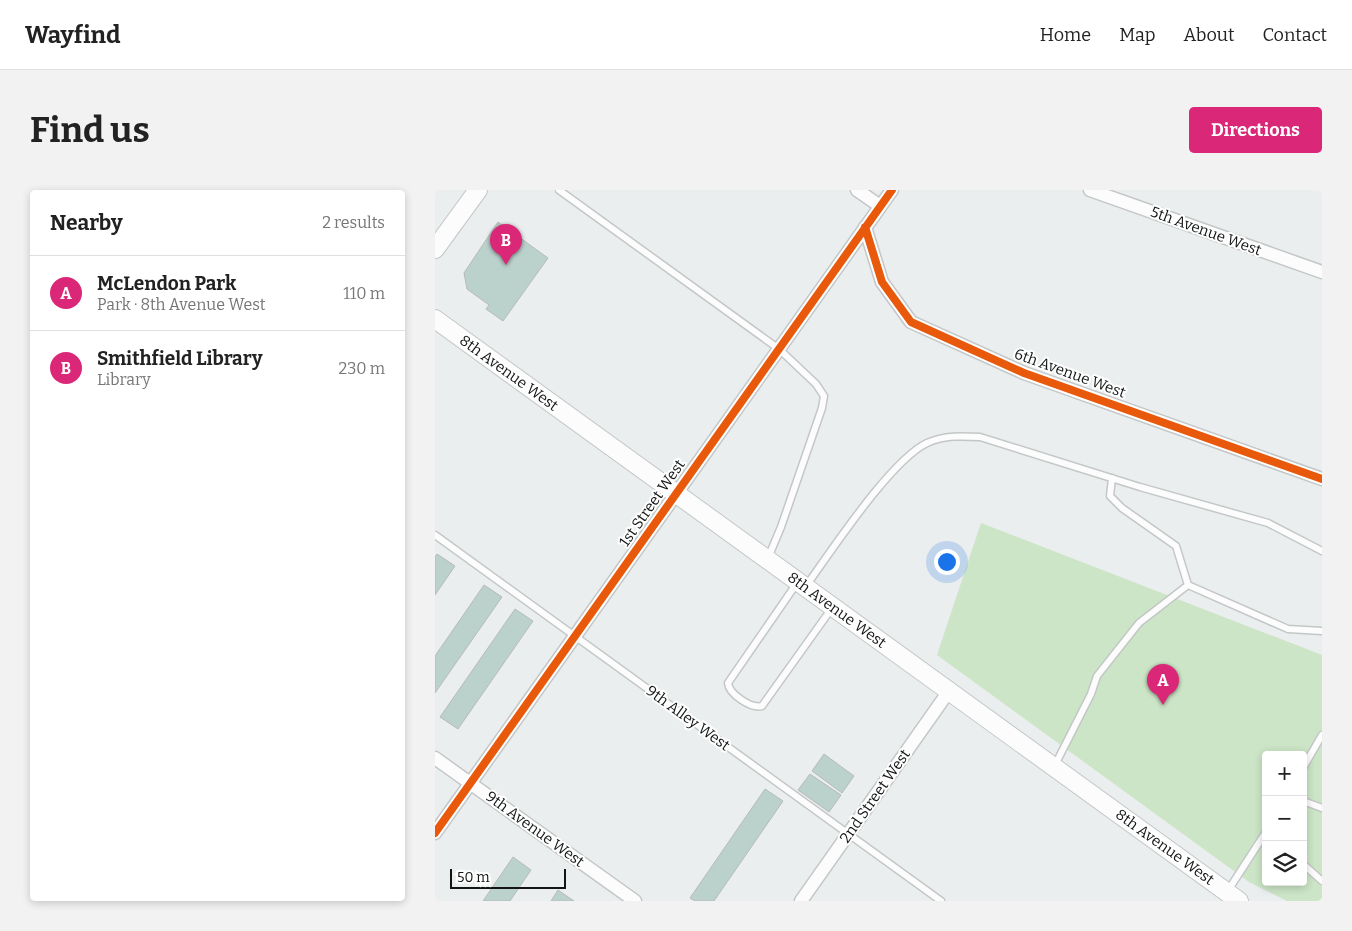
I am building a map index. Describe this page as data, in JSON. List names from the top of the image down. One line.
{"streets":{"main road":["8th Avenue West"],"street":["5th Avenue West","6th Avenue West","1st Street West","2nd Street West","9th Avenue West"],"lane":["9th Alley West"]},"crossings":[["8th Avenue West","1st Street West"],["8th Avenue West","2nd Street West"],["6th Avenue West","1st Street West"],["1st Street West","9th Alley West"],["1st Street West","9th Avenue West"],["9th Alley West","2nd Street West"]],"scale_bar":"50 m","page":{"header":"Wayfind","nav":["Home","Map","About","Contact"],"buttons":"Directions","title":"Find us","heading":["Nearby","2 results"],"pins":["B","A"],"list":[{"mark":"A","name":"McLendon Park","note":"Park · 8th Avenue West","value":"110 m"},{"mark":"B","name":"Smithfield Library","note":"Library","value":"230 m"}],"map_buttons":["+","−"],"scale":"50 m"}}
